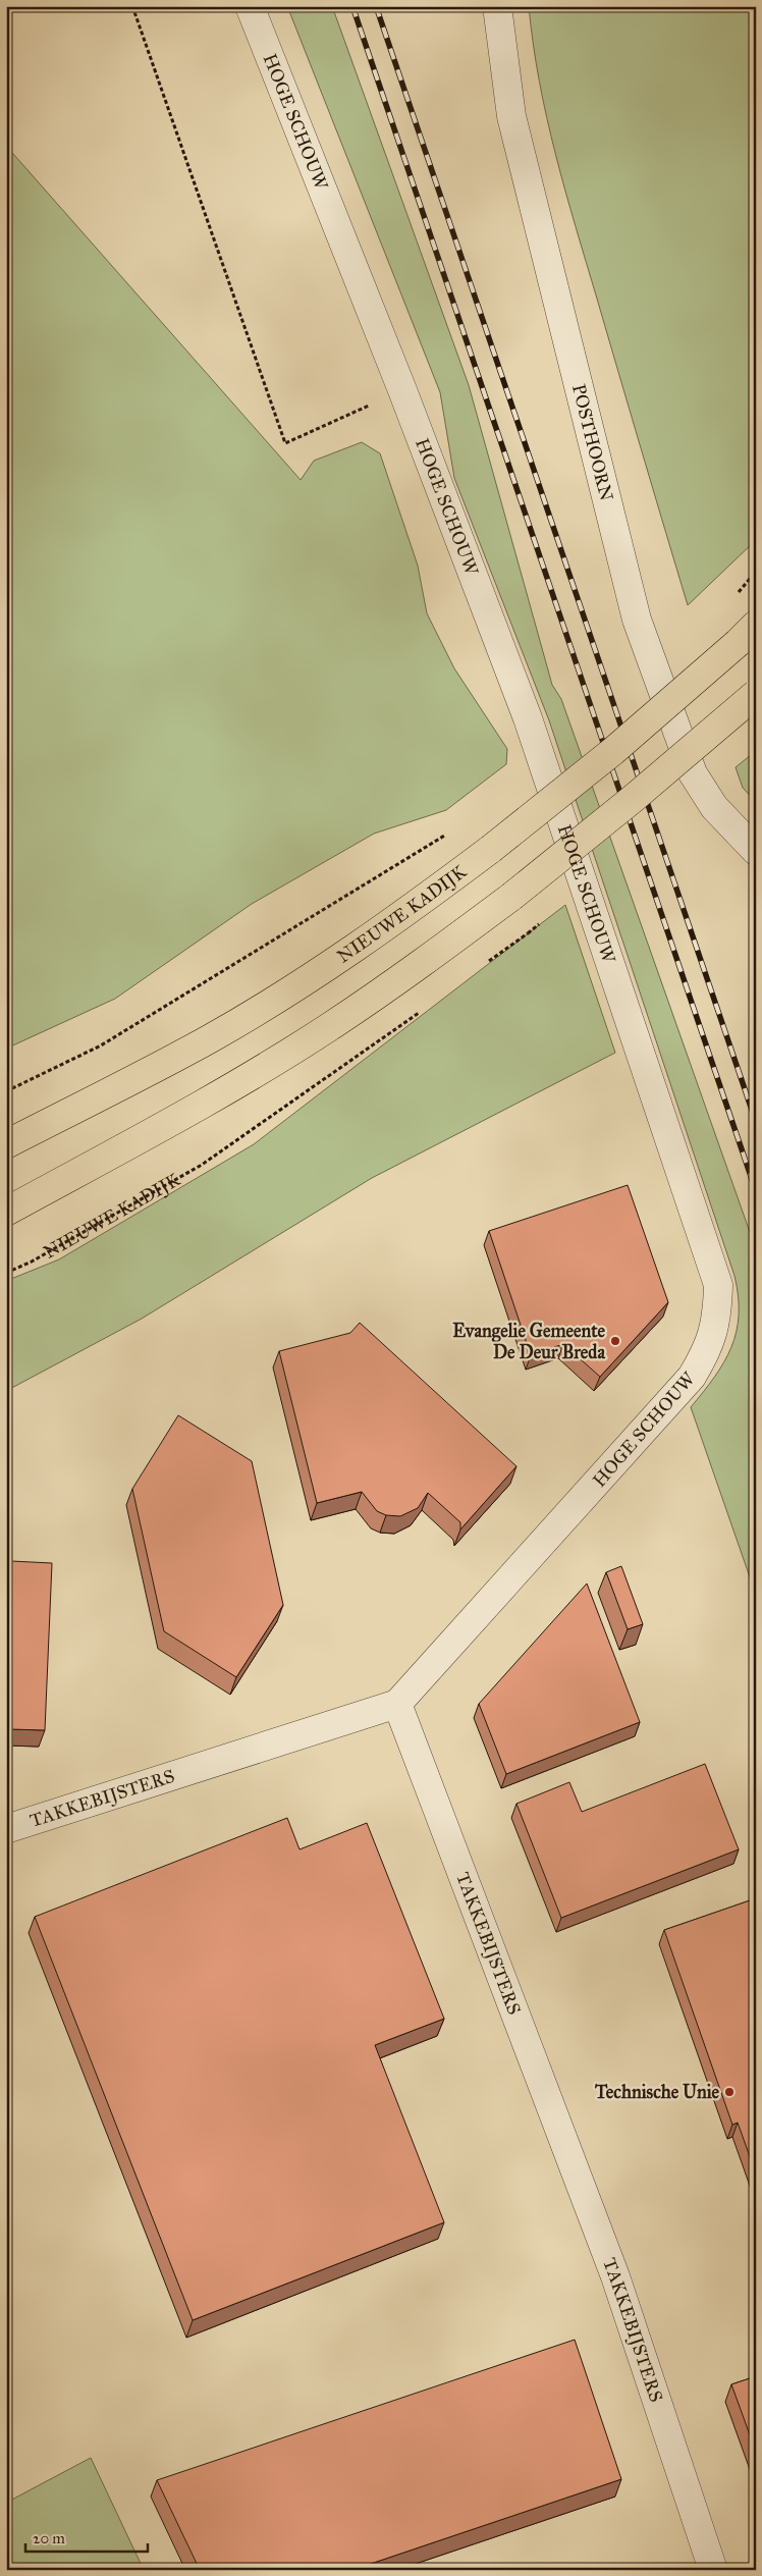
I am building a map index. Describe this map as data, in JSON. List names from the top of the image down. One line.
{"streets":{"main road":["NIEUWE KADIJK"],"street":["HOGE SCHOUW","POSTHOORN","TAKKEBIJSTERS"]},"crossings":[["HOGE SCHOUW","TAKKEBIJSTERS"]],"places":["Evangelie Gemeente De Deur Breda","Technische Unie"],"scale_bar":"20 m"}
